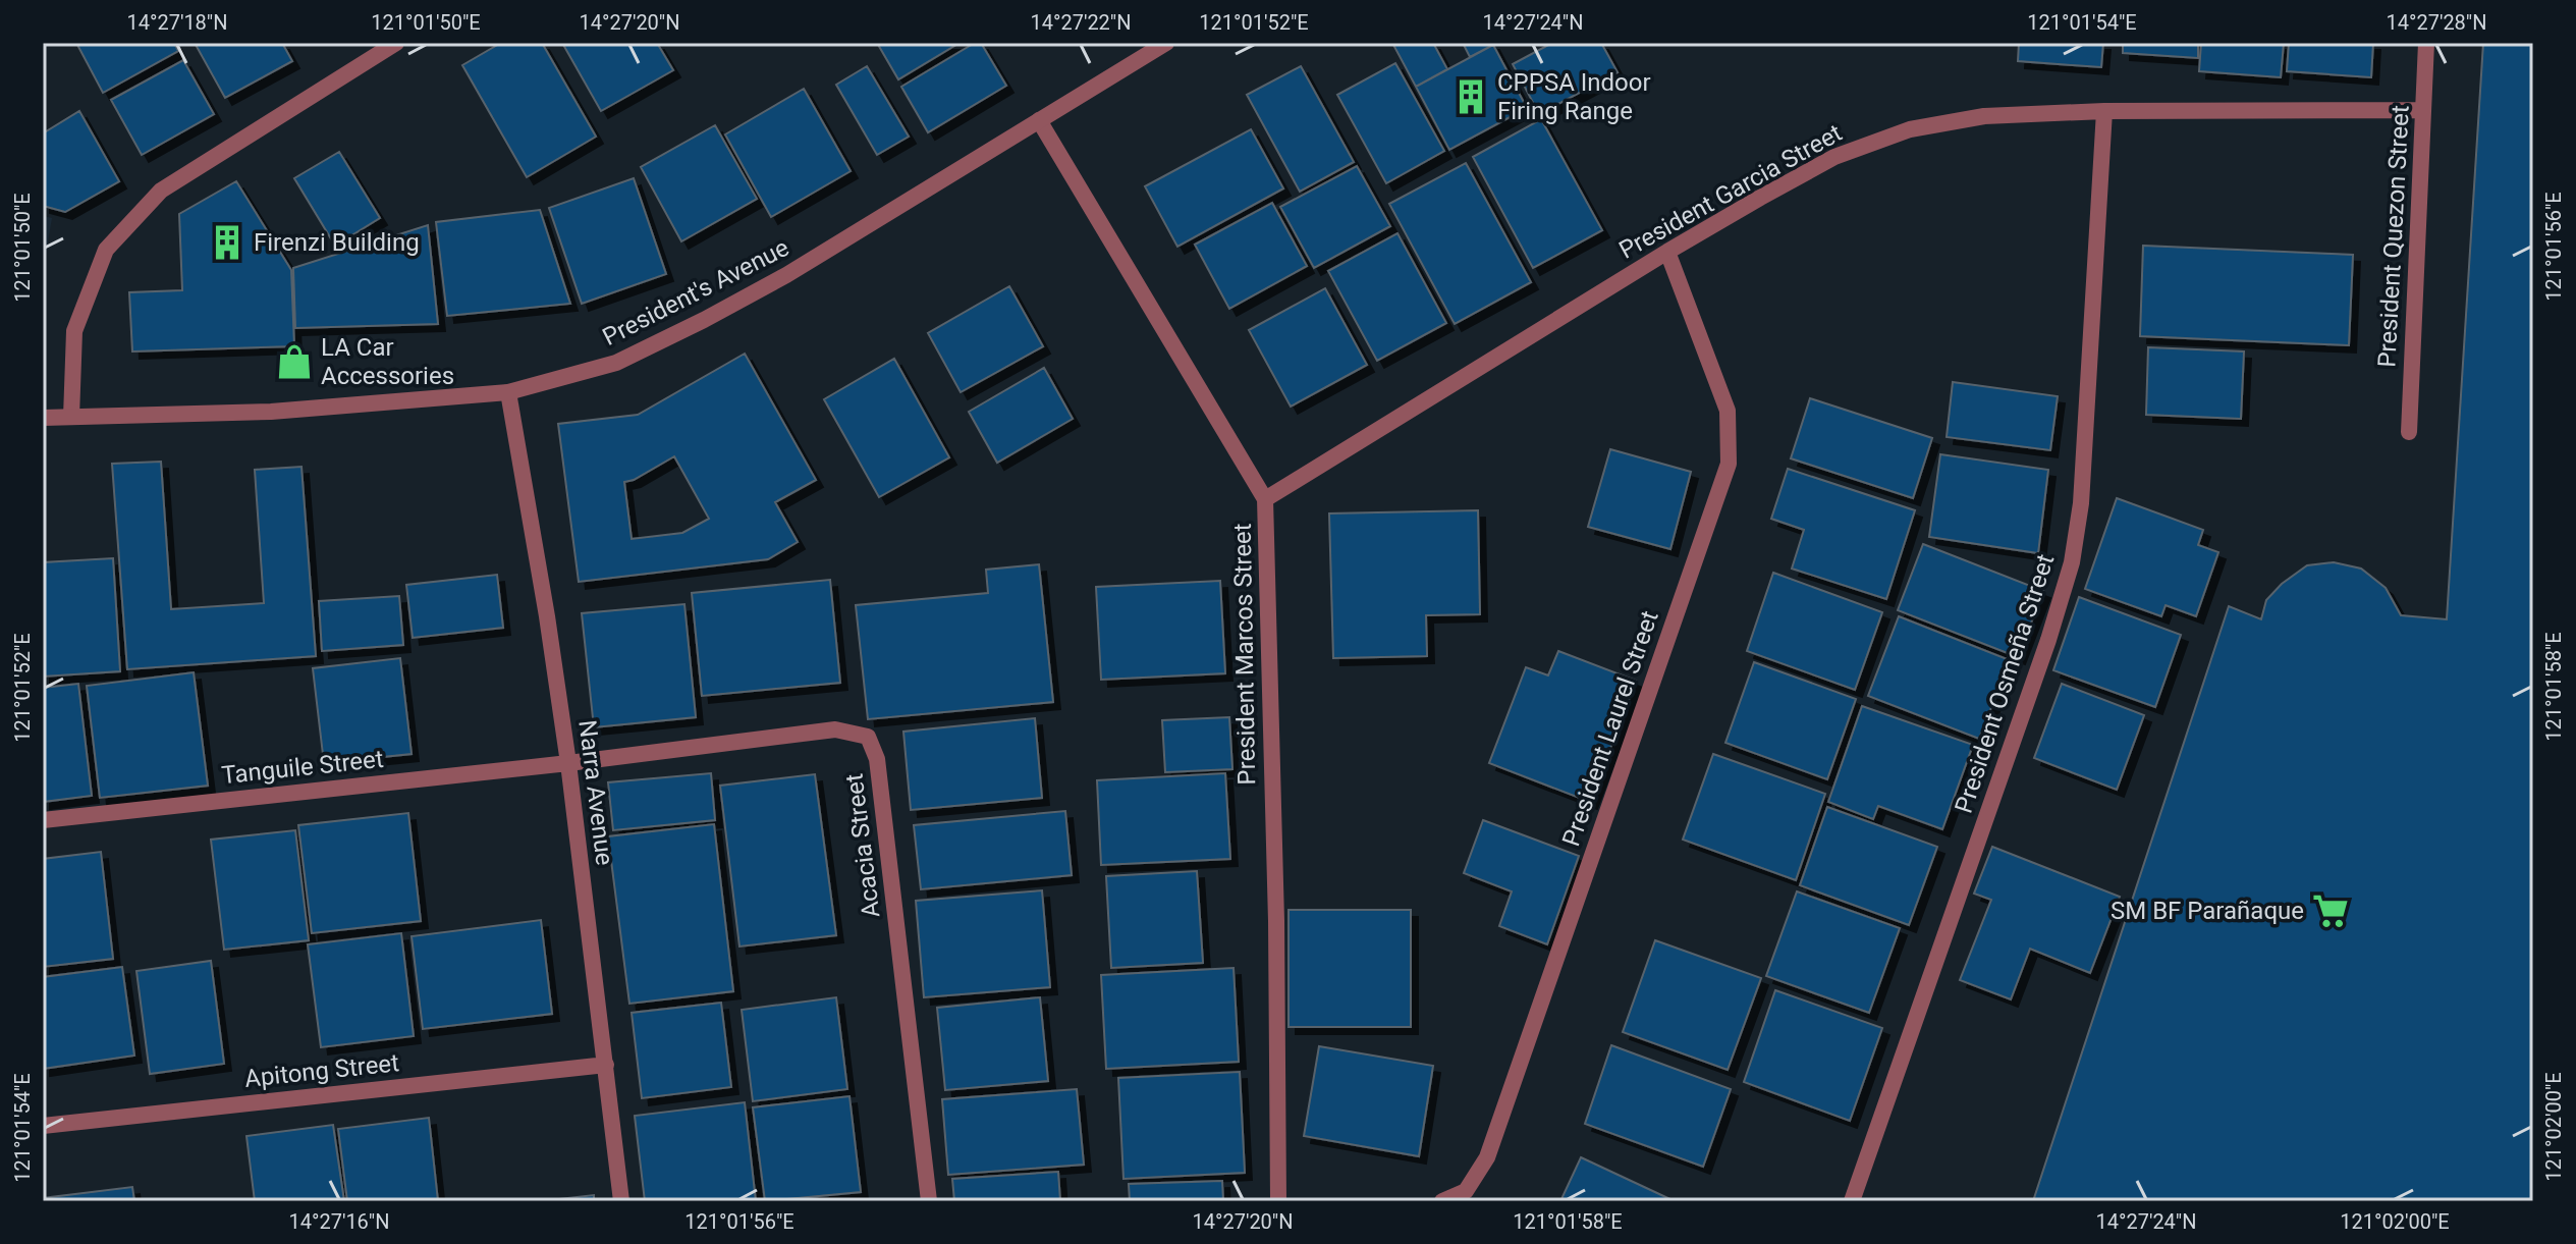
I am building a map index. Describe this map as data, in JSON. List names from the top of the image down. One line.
{"streets":{"street":["President Garcia Street","President Quezon Street","President's Avenue","President Marcos Street","President Osmeña Street","President Laurel Street","Tanguile Street","Narra Avenue","Acacia Street","Apitong Street"]},"crossings":[["President Garcia Street","President Quezon Street"],["President Garcia Street","President Marcos Street"],["President Garcia Street","President Osmeña Street"],["President Garcia Street","President Laurel Street"],["President's Avenue","President Marcos Street"],["President's Avenue","Narra Avenue"],["Tanguile Street","Narra Avenue"],["Tanguile Street","Acacia Street"],["Narra Avenue","Acacia Street"],["Narra Avenue","Apitong Street"]],"places":{"building":["CPPSA Indoor Firing Range","Firenzi Building"],"shop":["LA Car Accessories"],"supermarket":["SM BF Parañaque"]},"coordinates":["14°27'18\"N","121°01'50\"E","14°27'20\"N","14°27'22\"N","121°01'52\"E","14°27'24\"N","121°01'54\"E","14°27'28\"N","121°01'56\"E","121°01'58\"E","121°02'00\"E","14°27'16\"N"]}
